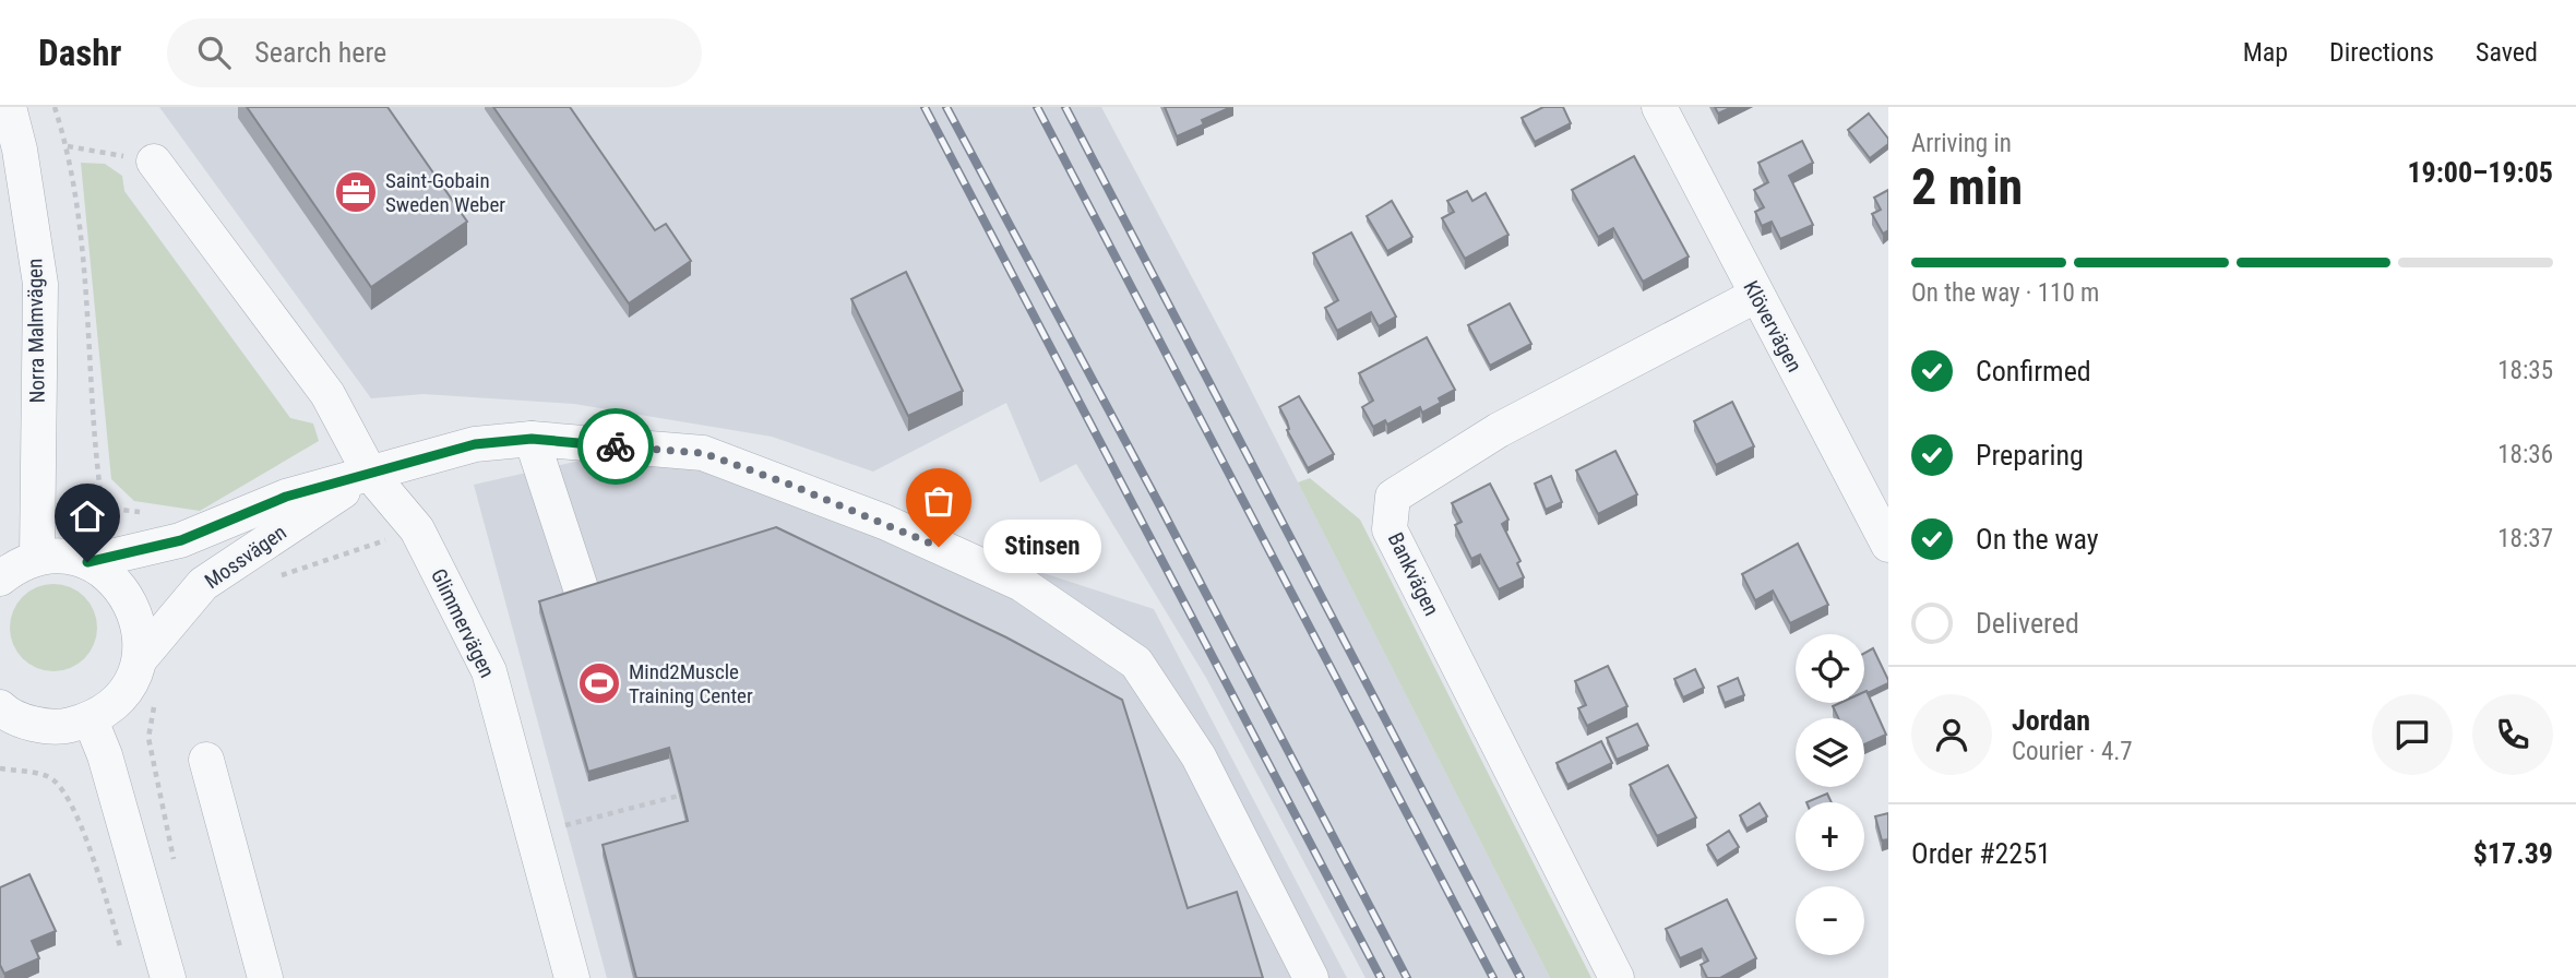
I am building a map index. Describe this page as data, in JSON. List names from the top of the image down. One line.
{"streets":{"street":["Klövervägen","Norra Malmvägen","Mossvägen","Bankvägen","Glimmervägen"]},"crossings":[["Klövervägen","Bankvägen"],["Norra Malmvägen","Mossvägen"],["Mossvägen","Glimmervägen"]],"places":{"office":["Saint-Gobain Sweden Weber"],"other":["Stinsen"],"sports":["Mind2Muscle Training Center"]},"page":{"header":"Dashr","search":"Search here","nav":["Map","Directions","Saved"],"heading":["2 min","Arriving in","19:00–19:05"],"panel":["Jordan","Courier · 4.7","Order #2251","$17.39"],"bar":"On the way · 110 m","list":[["Confirmed","18:35"],["Preparing","18:36"],["On the way","18:37"],"Delivered"],"bubble":"Stinsen","map_buttons":["+","−"]}}
